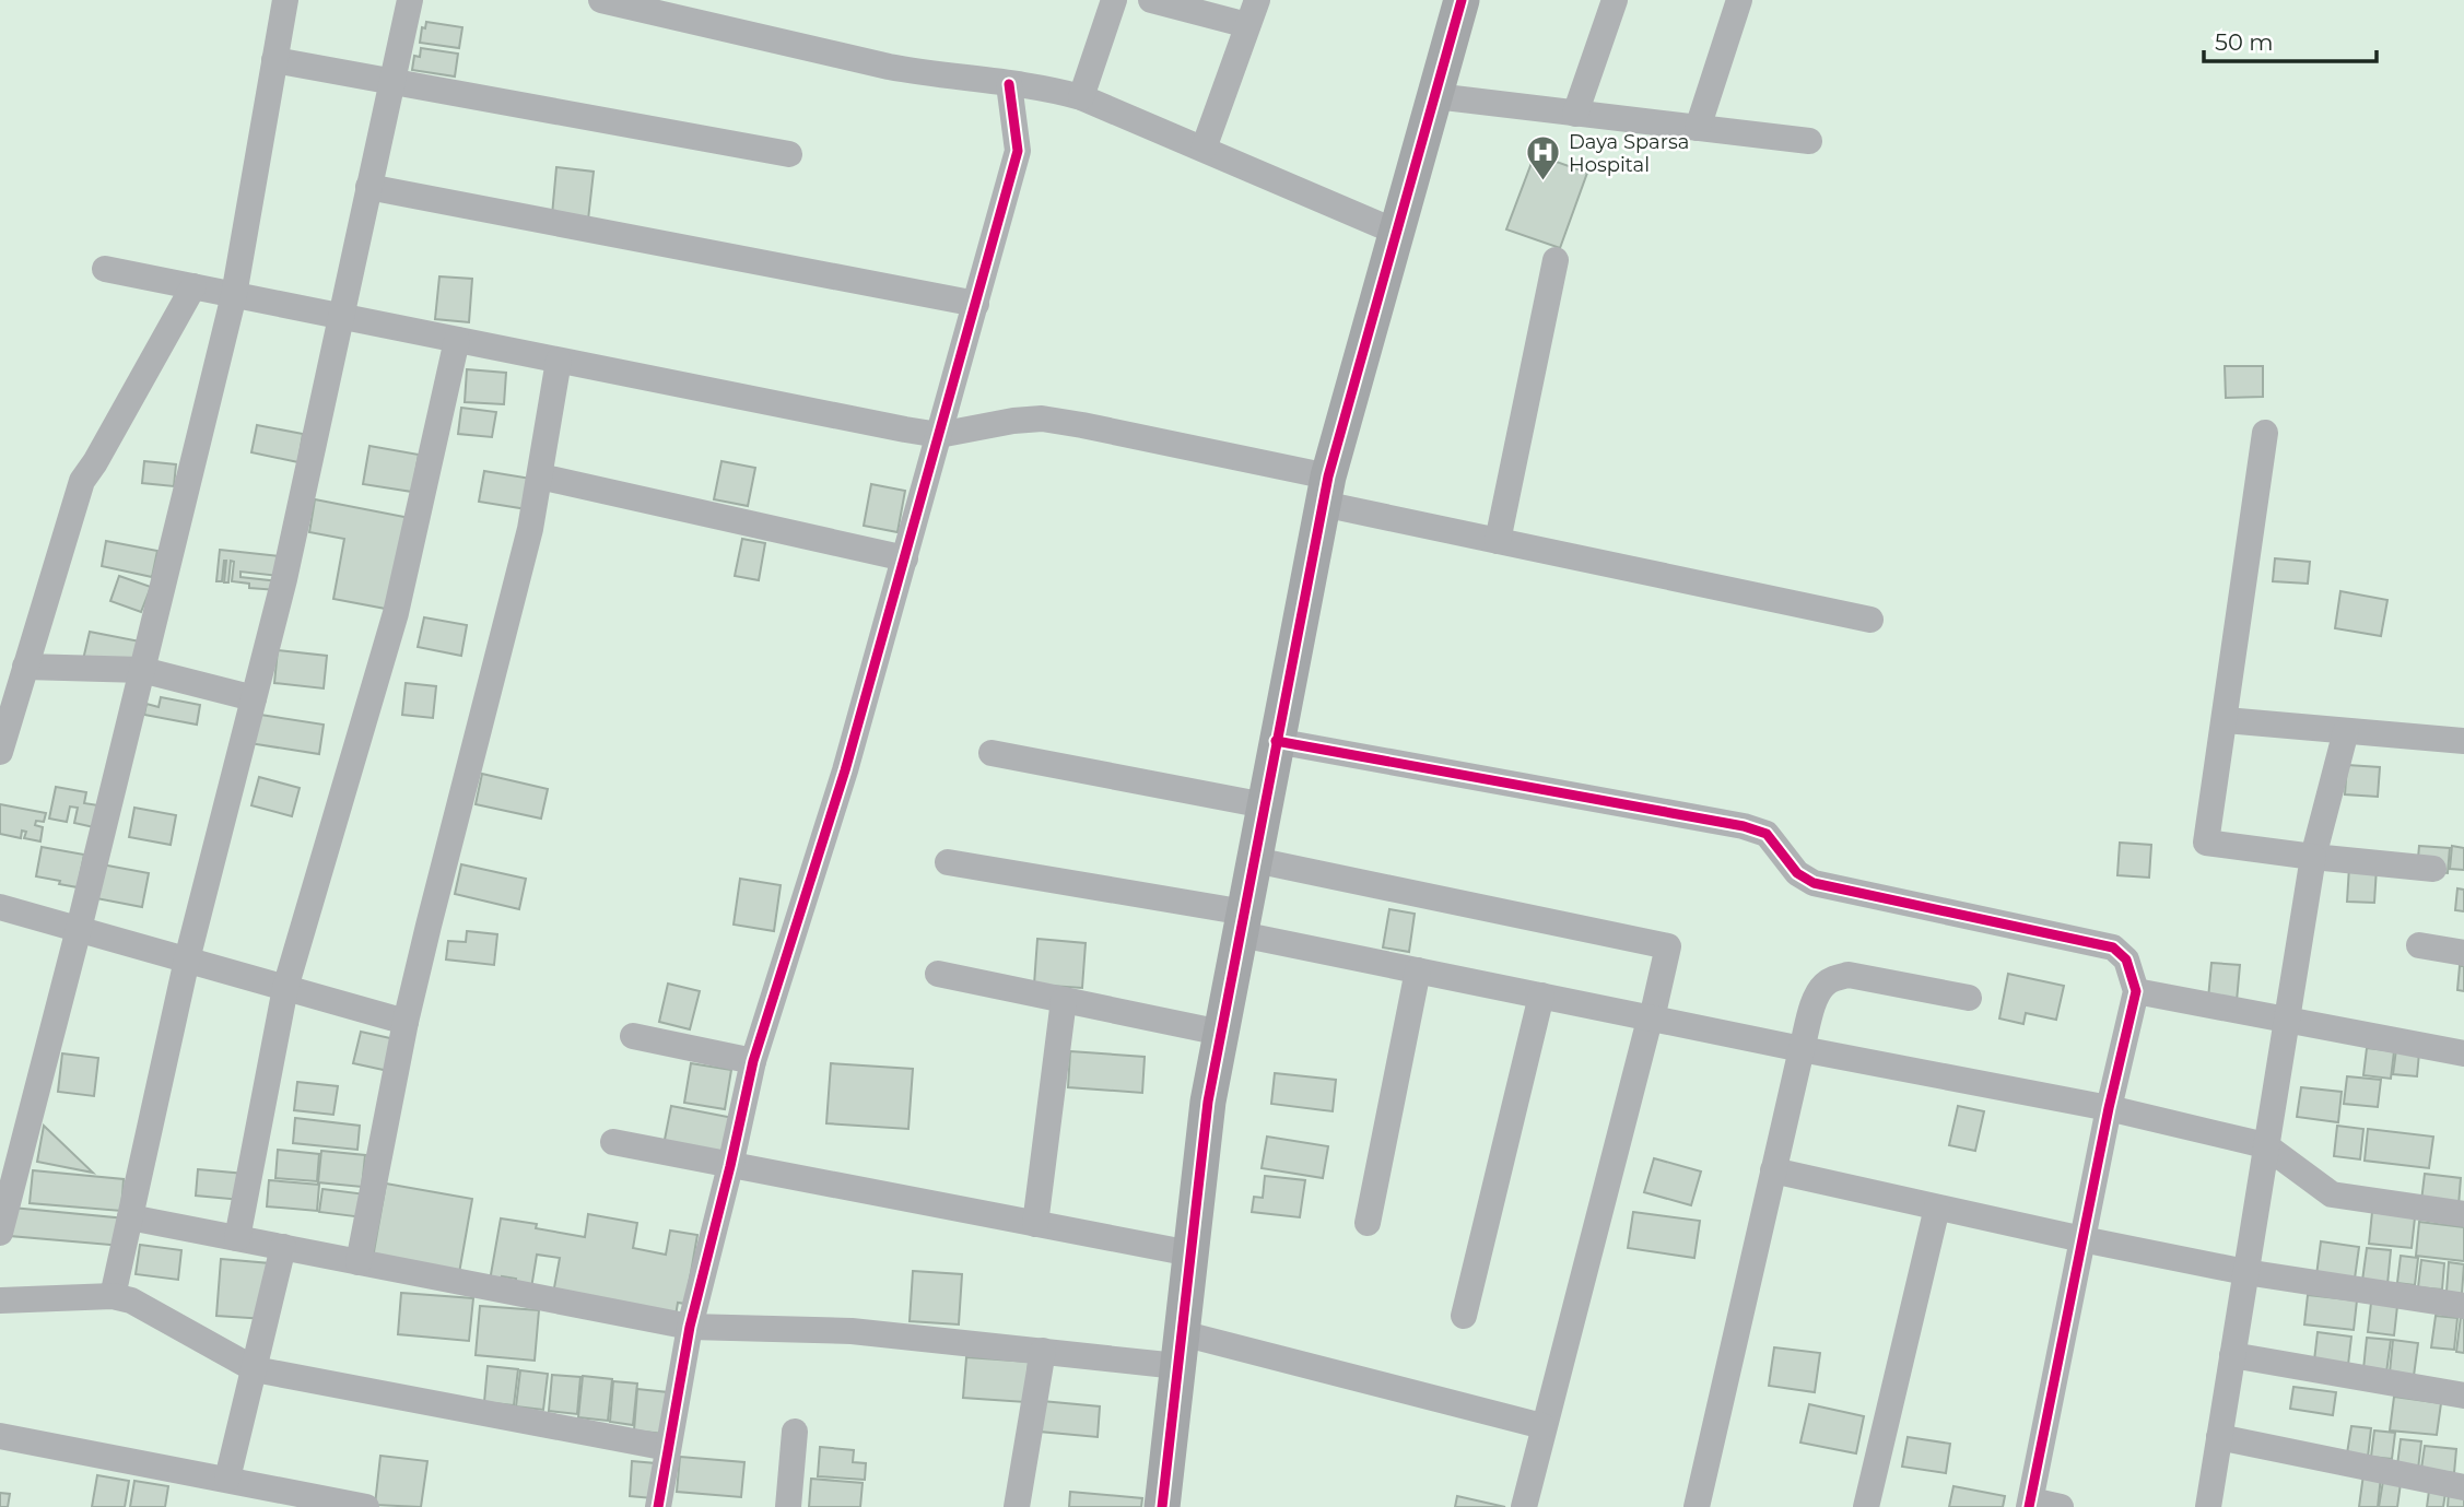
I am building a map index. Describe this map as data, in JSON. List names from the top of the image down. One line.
{"places":{"hospital":["Daya Sparsa Hospital"]},"scale_bar":"50 m"}
